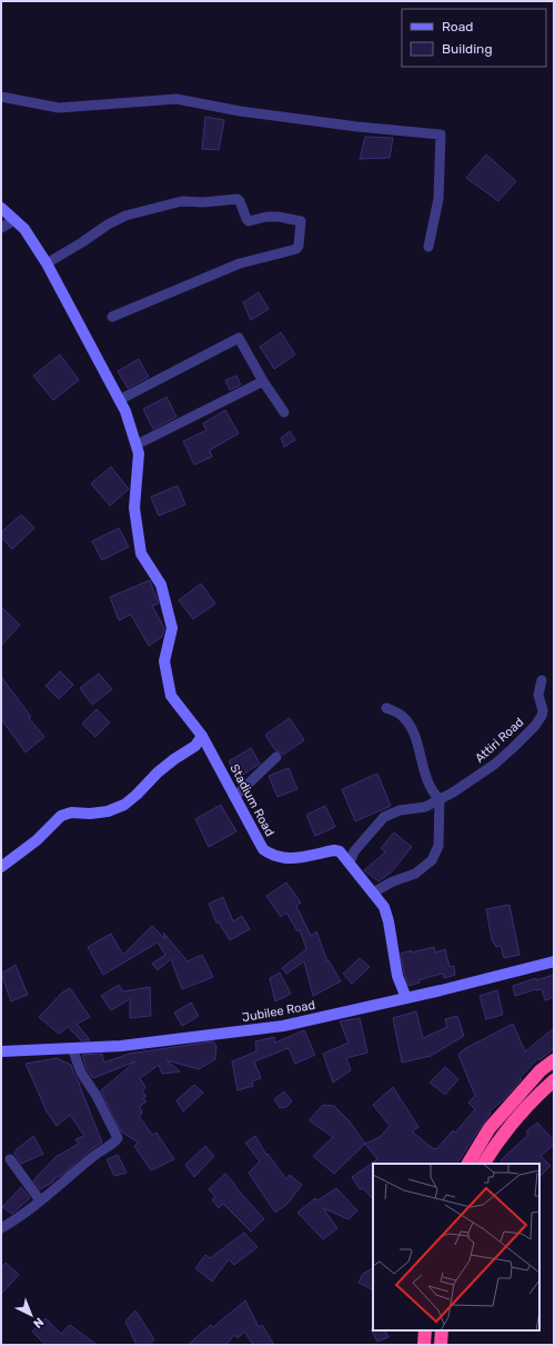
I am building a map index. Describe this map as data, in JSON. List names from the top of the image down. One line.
{"streets":{"street":["Attiri Road","Stadium Road","Jubilee Road"]},"crossings":[["Attiri Road","Stadium Road"],["Stadium Road","Jubilee Road"]],"legend":["Road","Building"],"north":"bottom right"}
